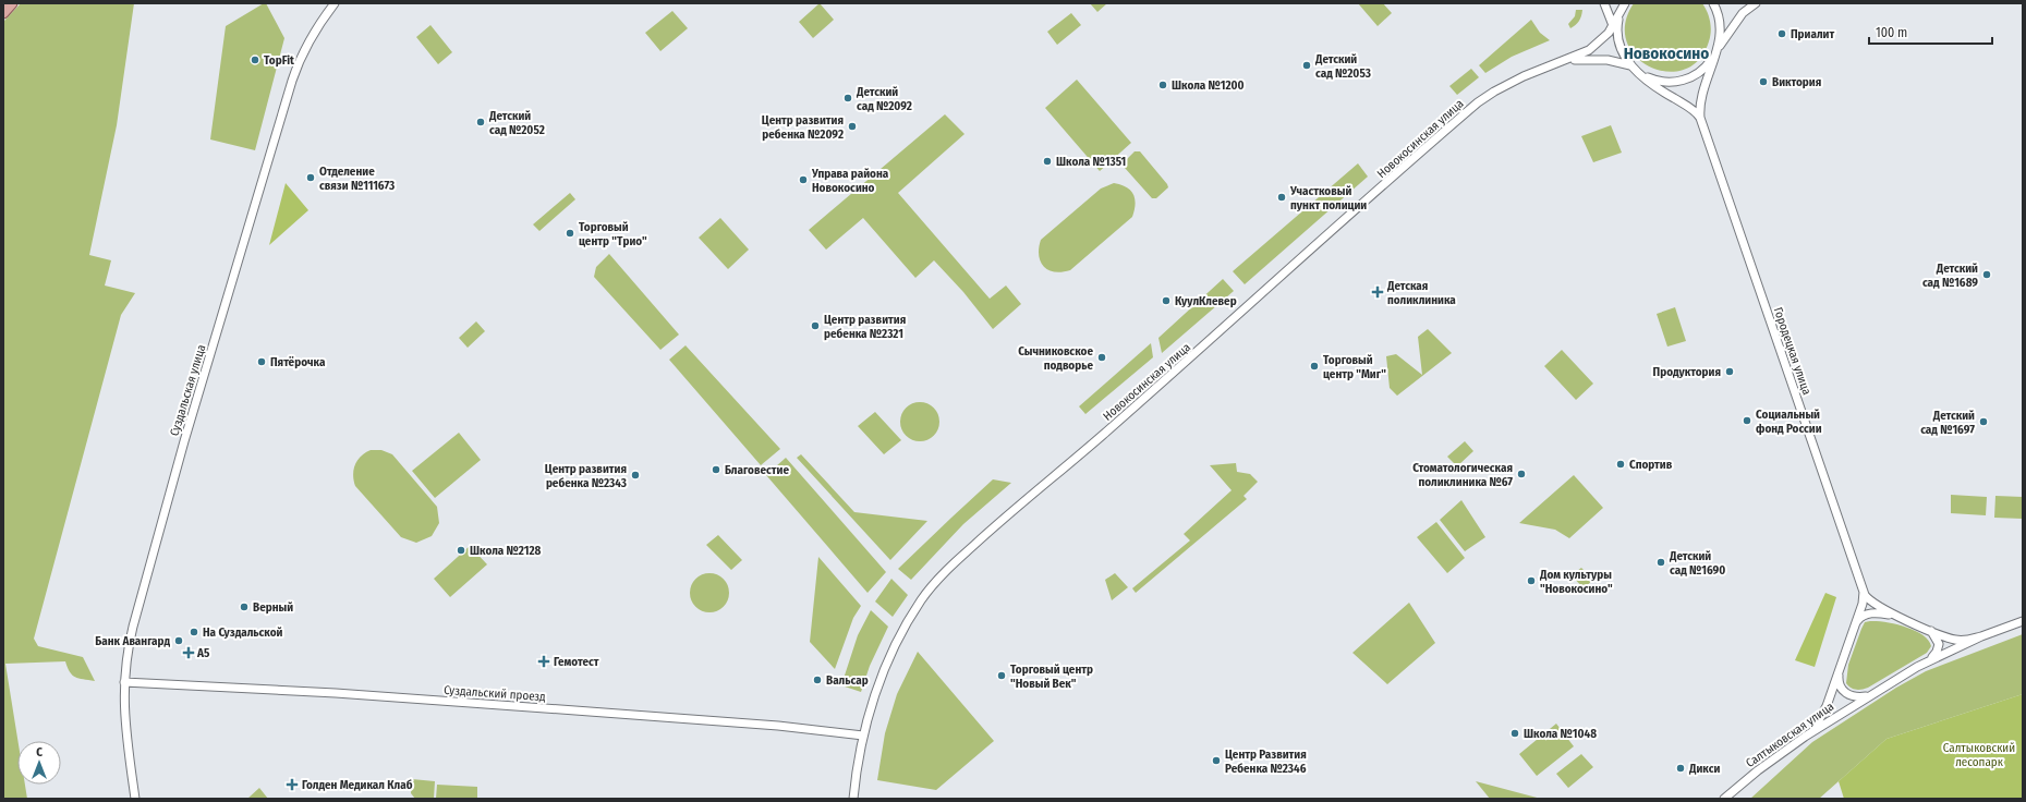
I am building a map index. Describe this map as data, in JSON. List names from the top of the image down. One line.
{"streets":{"street":["Новокосинская улица","Городецкая улица","Суздальская улица","Суздальский проезд","Салтыковская улица"]},"crossings":[["Новокосинская улица","Суздальский проезд"],["Суздальская улица","Суздальский проезд"]],"districts":["Новокосино"],"parks":["Салтыковский лесопарк"],"places":{"other":["Приалит","TopFit","Детский сад №2053","Виктория","Школа №1200","Детский сад №2092","Детский сад №2052","Центр развития ребенка №2092","Школа №1351","Отделение связи №111673","Управа района Новокосино","Участковый пункт полиции","Торговый центр \"Трио\"","Детский сад №1689","КуулКлевер","Центр развития ребенка №2321","Сычниковское подворье","Пятёрочка","Торговый центр \"Миг\"","Продуктория","Социальный фонд России","Детский сад №1697","Спортив","Благовестие","Стоматологическая поликлиника №67","Центр развития ребенка №2343","Школа №2128","Детский сад №1690","Дом культуры \"Новокосино\"","Верный","На Суздальской","Банк Авангард","Торговый центр \"Новый Век\"","Вальсар","Школа №1048","Центр Развития Ребенка №2346","Дикси"],"health":["Детская поликлиника","А5","Гемотест","Голден Медикал Клаб"]},"scale_bar":"100 m","north":"top"}
